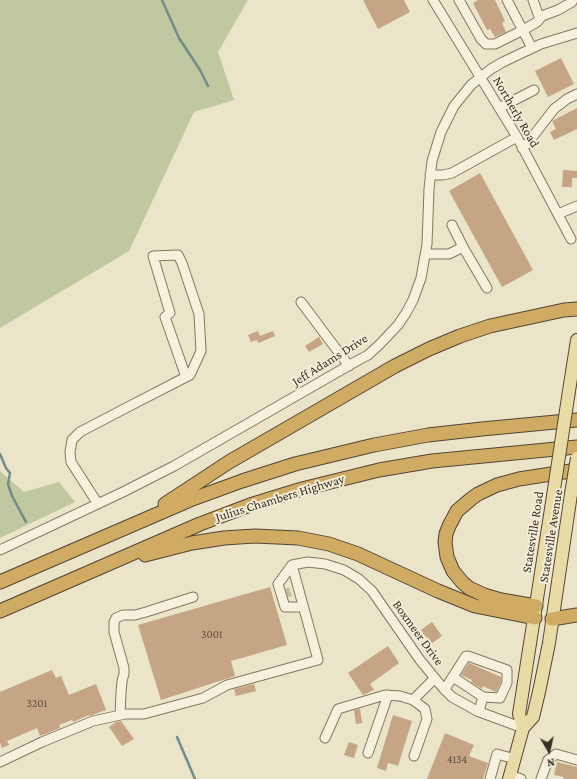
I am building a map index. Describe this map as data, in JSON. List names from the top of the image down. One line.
{"streets":{"highway":["Julius Chambers Highway"],"main road":["Statesville Road","Statesville Avenue"],"street":["Northerly Road","Jeff Adams Drive","Boxmeer Drive"]},"crossings":[["Northerly Road","Jeff Adams Drive"],["Julius Chambers Highway","Statesville Avenue"],["Statesville Road","Statesville Avenue"],["Statesville Road","Boxmeer Drive"]],"house_numbers":["3001","3201","4134"],"north":"bottom"}
